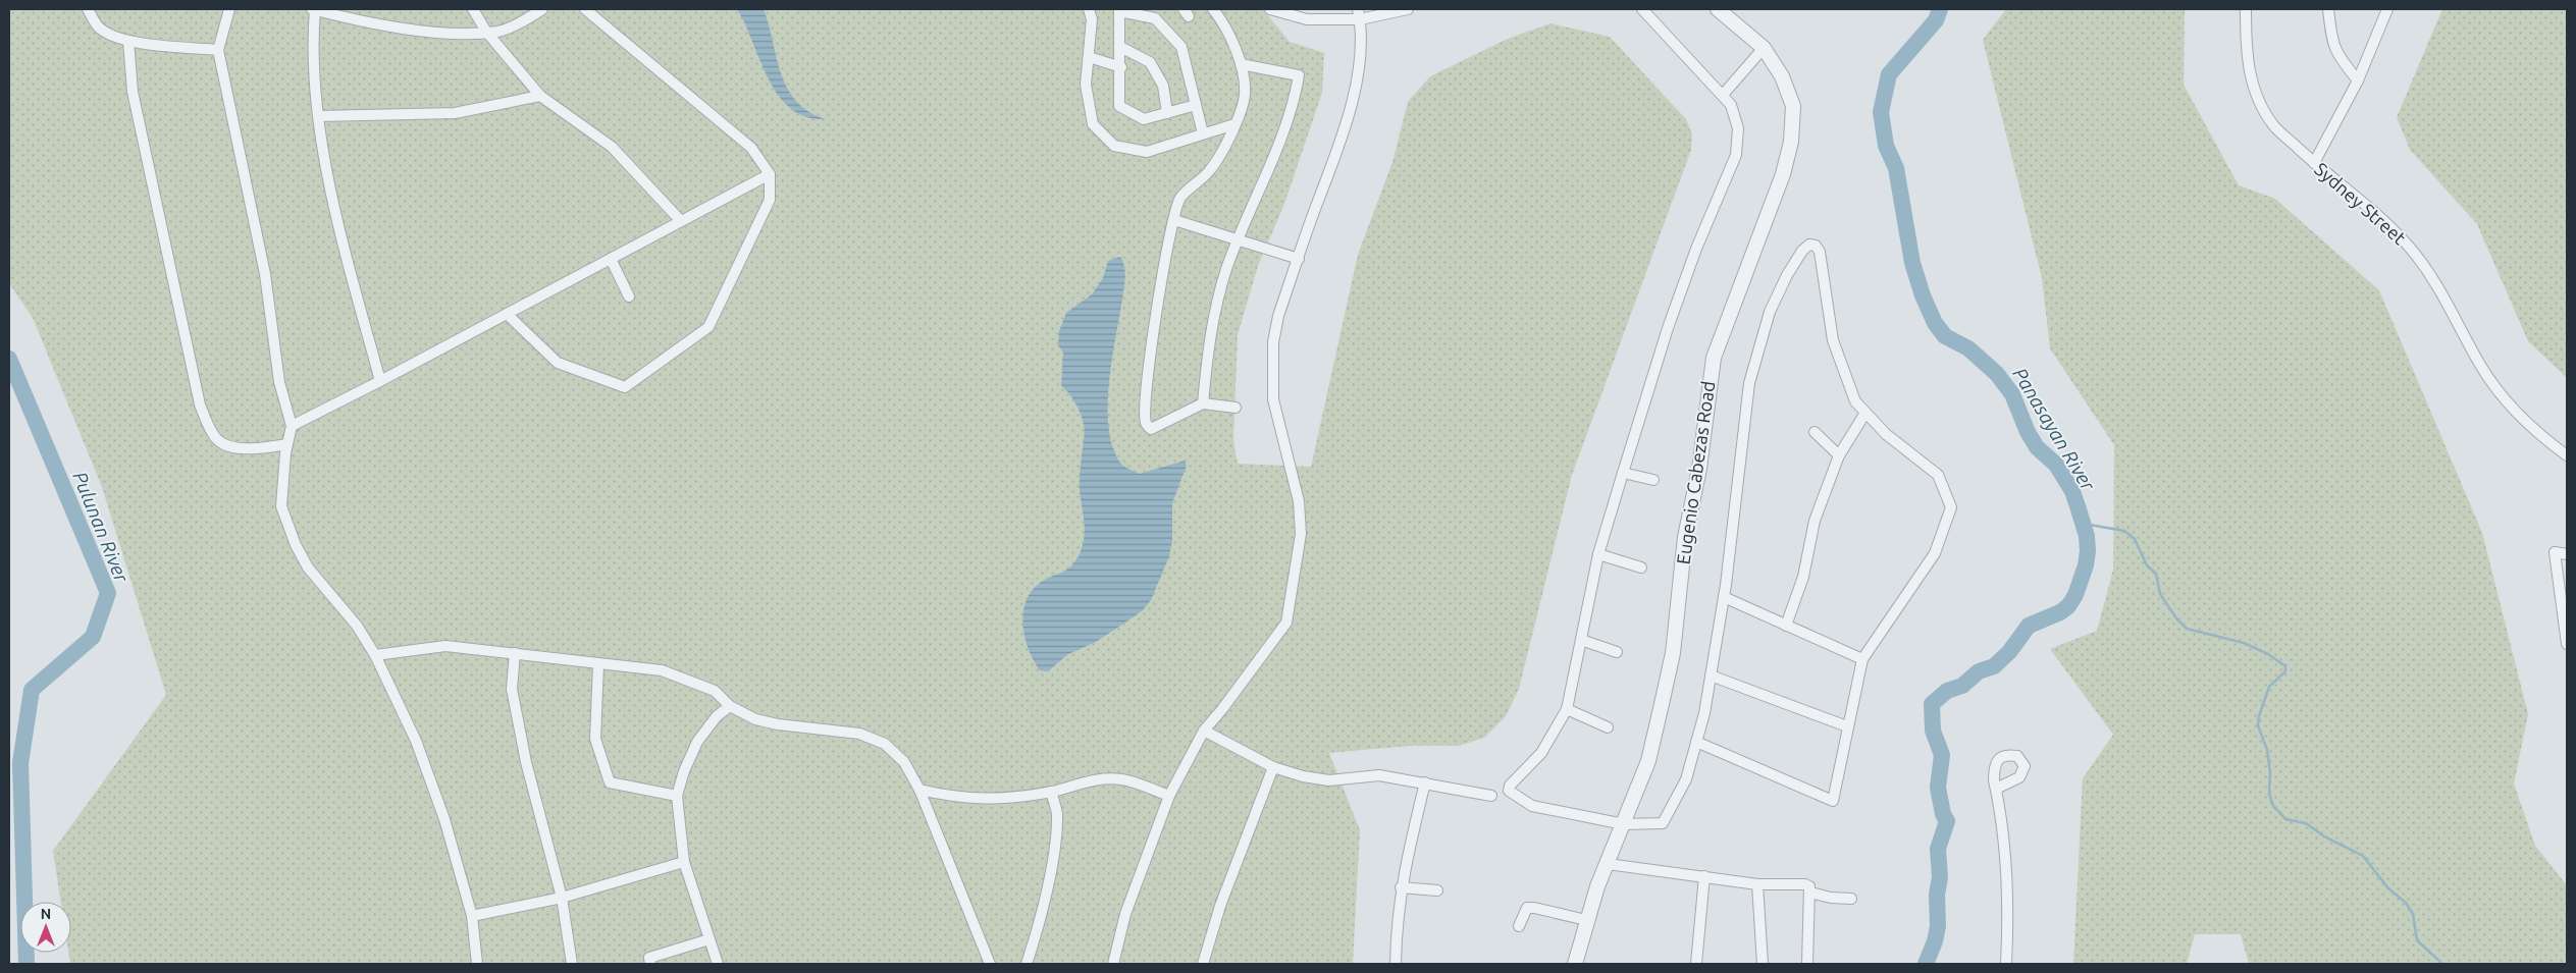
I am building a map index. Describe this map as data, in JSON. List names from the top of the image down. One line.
{"streets":{"street":["Sydney Street","Eugenio Cabezas Road"]},"water":["Panasayan River","Pulunan River"],"north":"top"}
